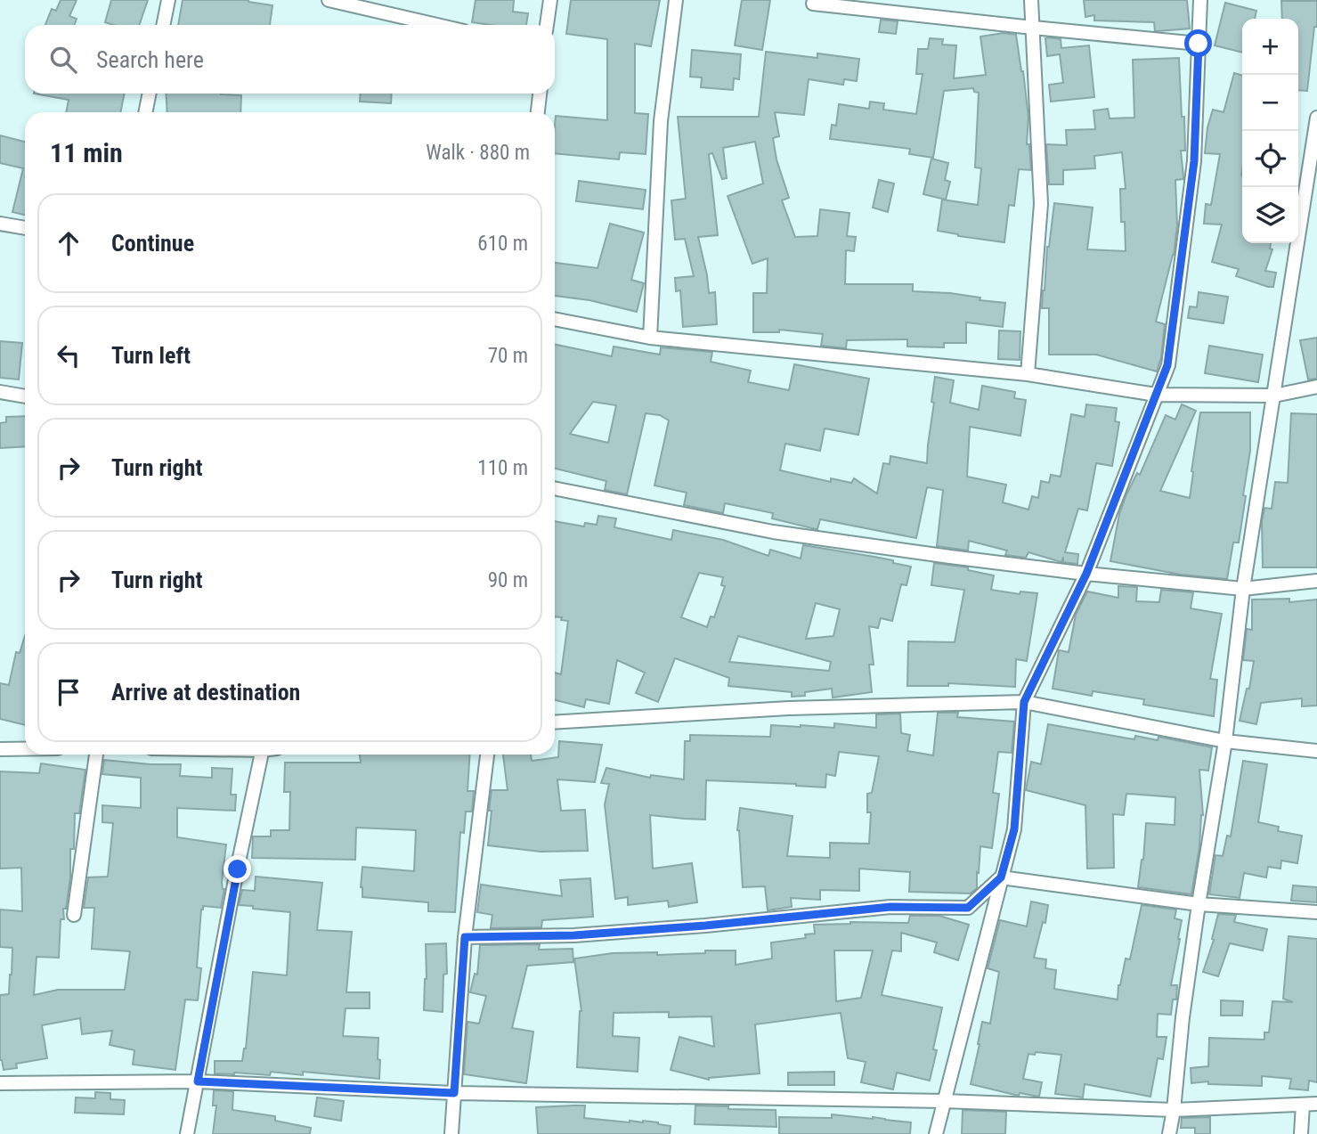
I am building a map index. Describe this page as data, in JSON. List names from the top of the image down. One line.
{"page":{"map_buttons":["+","−"],"search":"Search here","heading":["11 min","Walk · 880 m"],"list":[["Continue","610 m"],["Turn left","70 m"],["Turn right","110 m"],["Turn right","90 m"],"Arrive at destination"]}}
